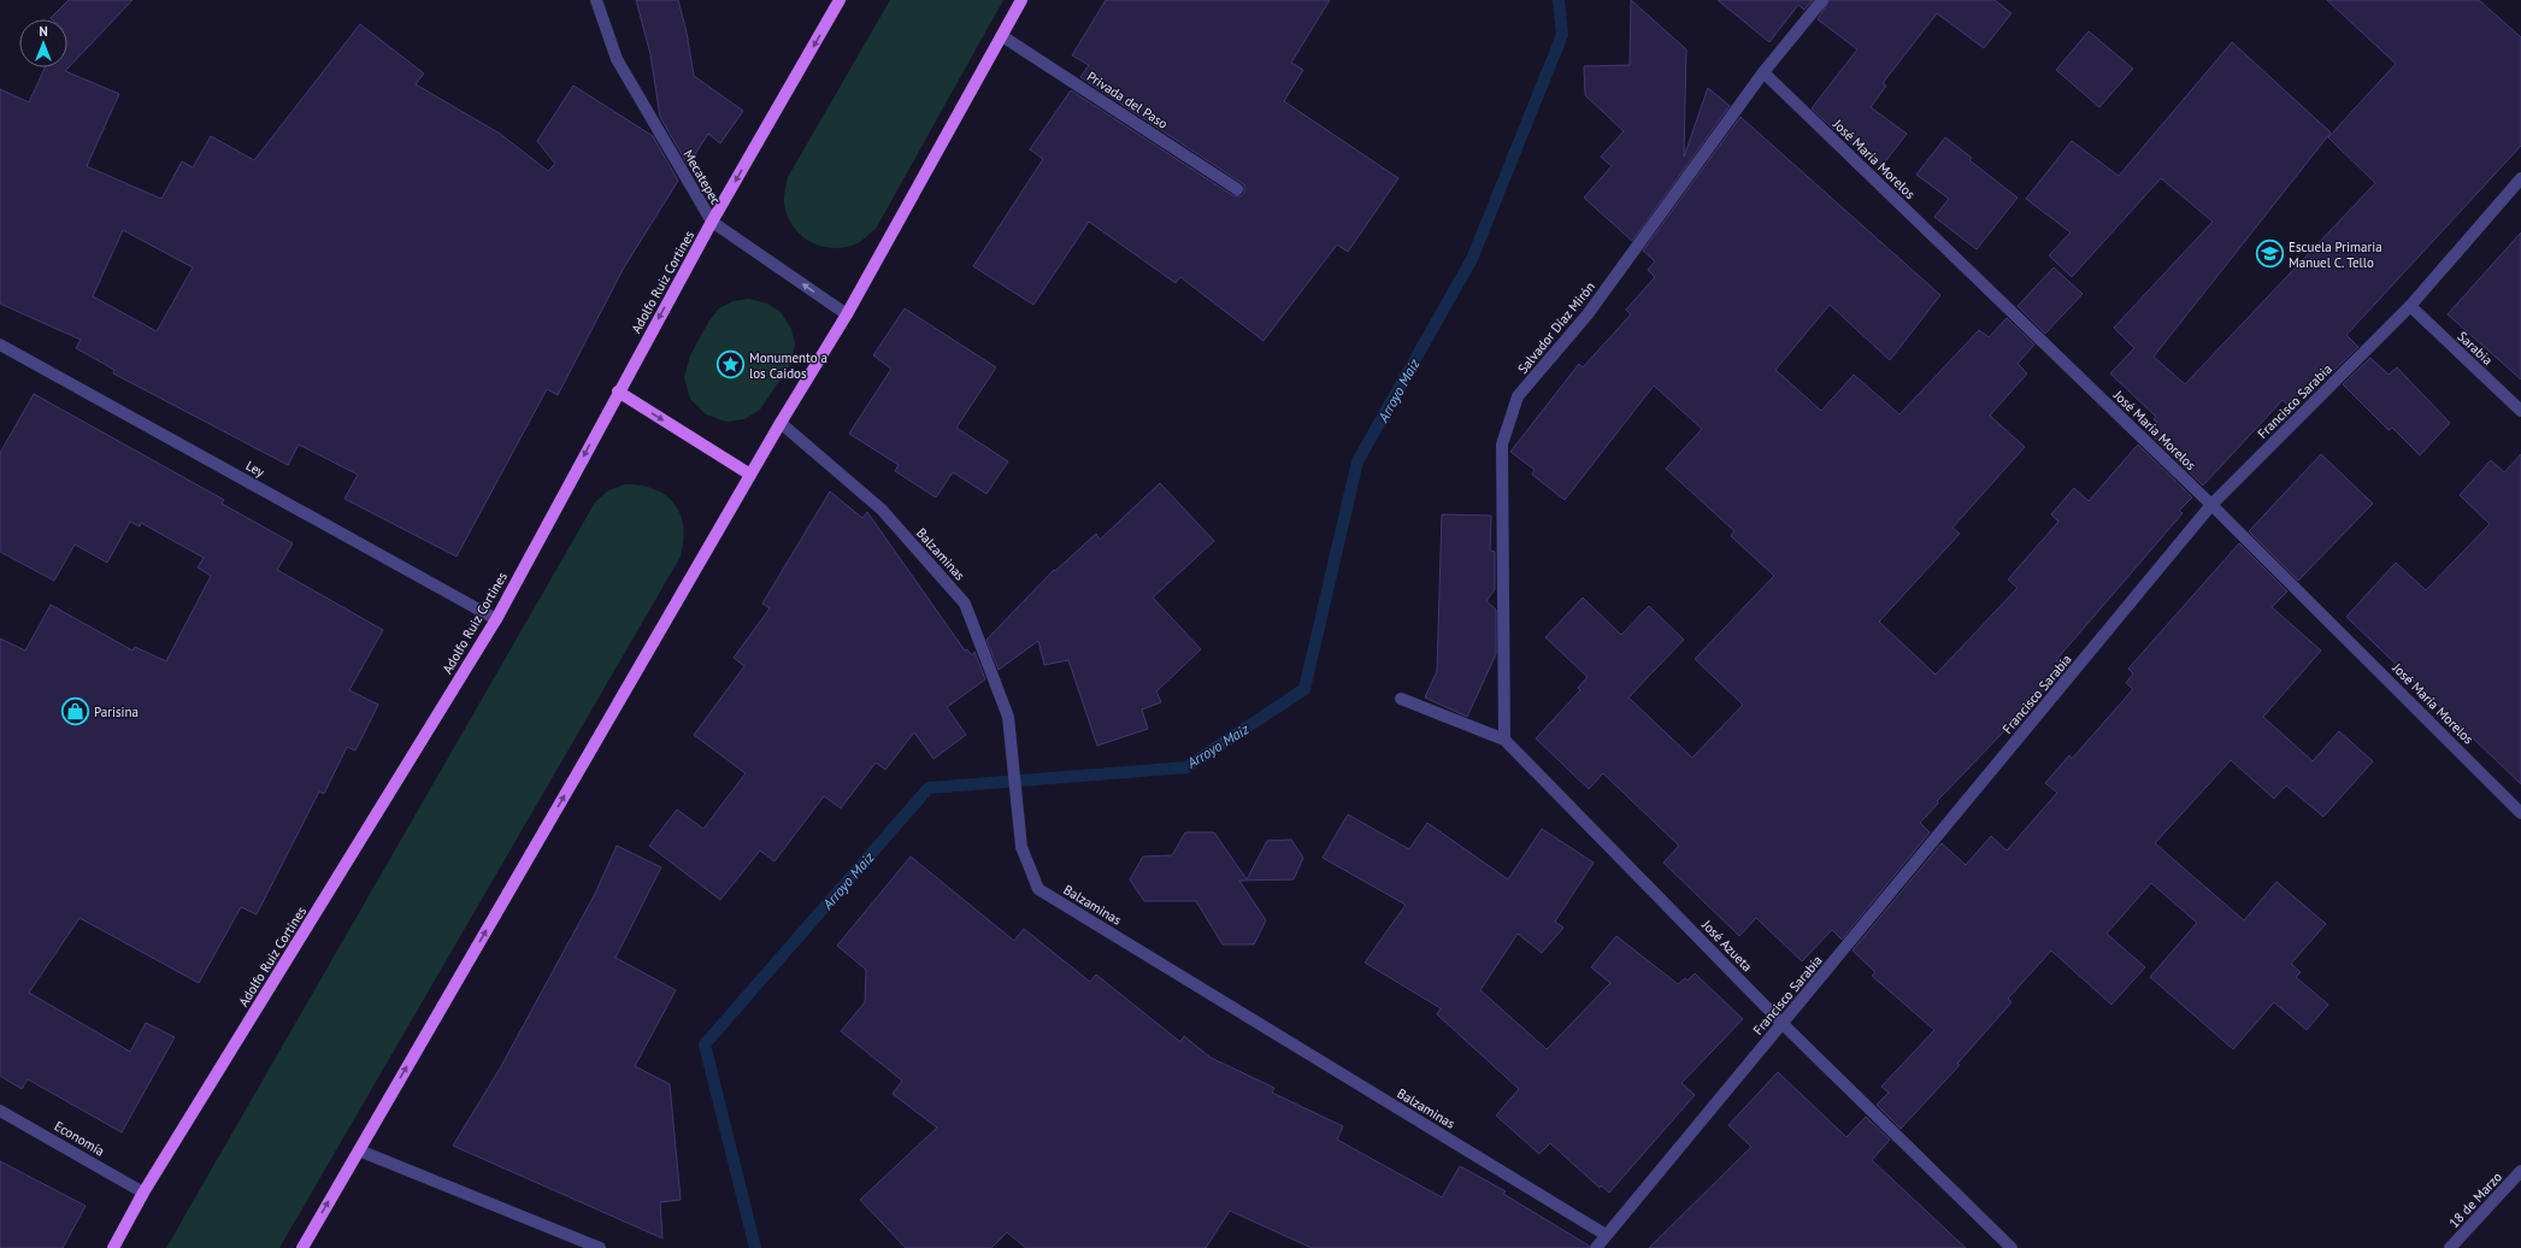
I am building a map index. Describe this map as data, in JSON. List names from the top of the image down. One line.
{"streets":{"main road":["Adolfo Ruiz Cortines"],"street":["Privada del Paso","José María Morelos","Mecatepec","Salvador Díaz Mirón","Sarabia","Francisco Sarabia","Ley","Balzaminas","José Azueta","Economía","18 de Marzo"]},"crossings":[["José María Morelos","Salvador Díaz Mirón"],["José María Morelos","Francisco Sarabia"],["Mecatepec","Adolfo Ruiz Cortines"],["Adolfo Ruiz Cortines","Ley"],["Adolfo Ruiz Cortines","Economía"],["Salvador Díaz Mirón","José Azueta"],["Sarabia","Francisco Sarabia"],["Francisco Sarabia","Balzaminas"],["Francisco Sarabia","José Azueta"]],"one_way":["Mecatepec","Adolfo Ruiz Cortines"],"water":["Arroyo Maiz"],"places":{"school or university":["Escuela Primaria Manuel C. Tello"],"place":["Monumento a los Caidos"],"shop":["Parisina"]},"north":"top"}
